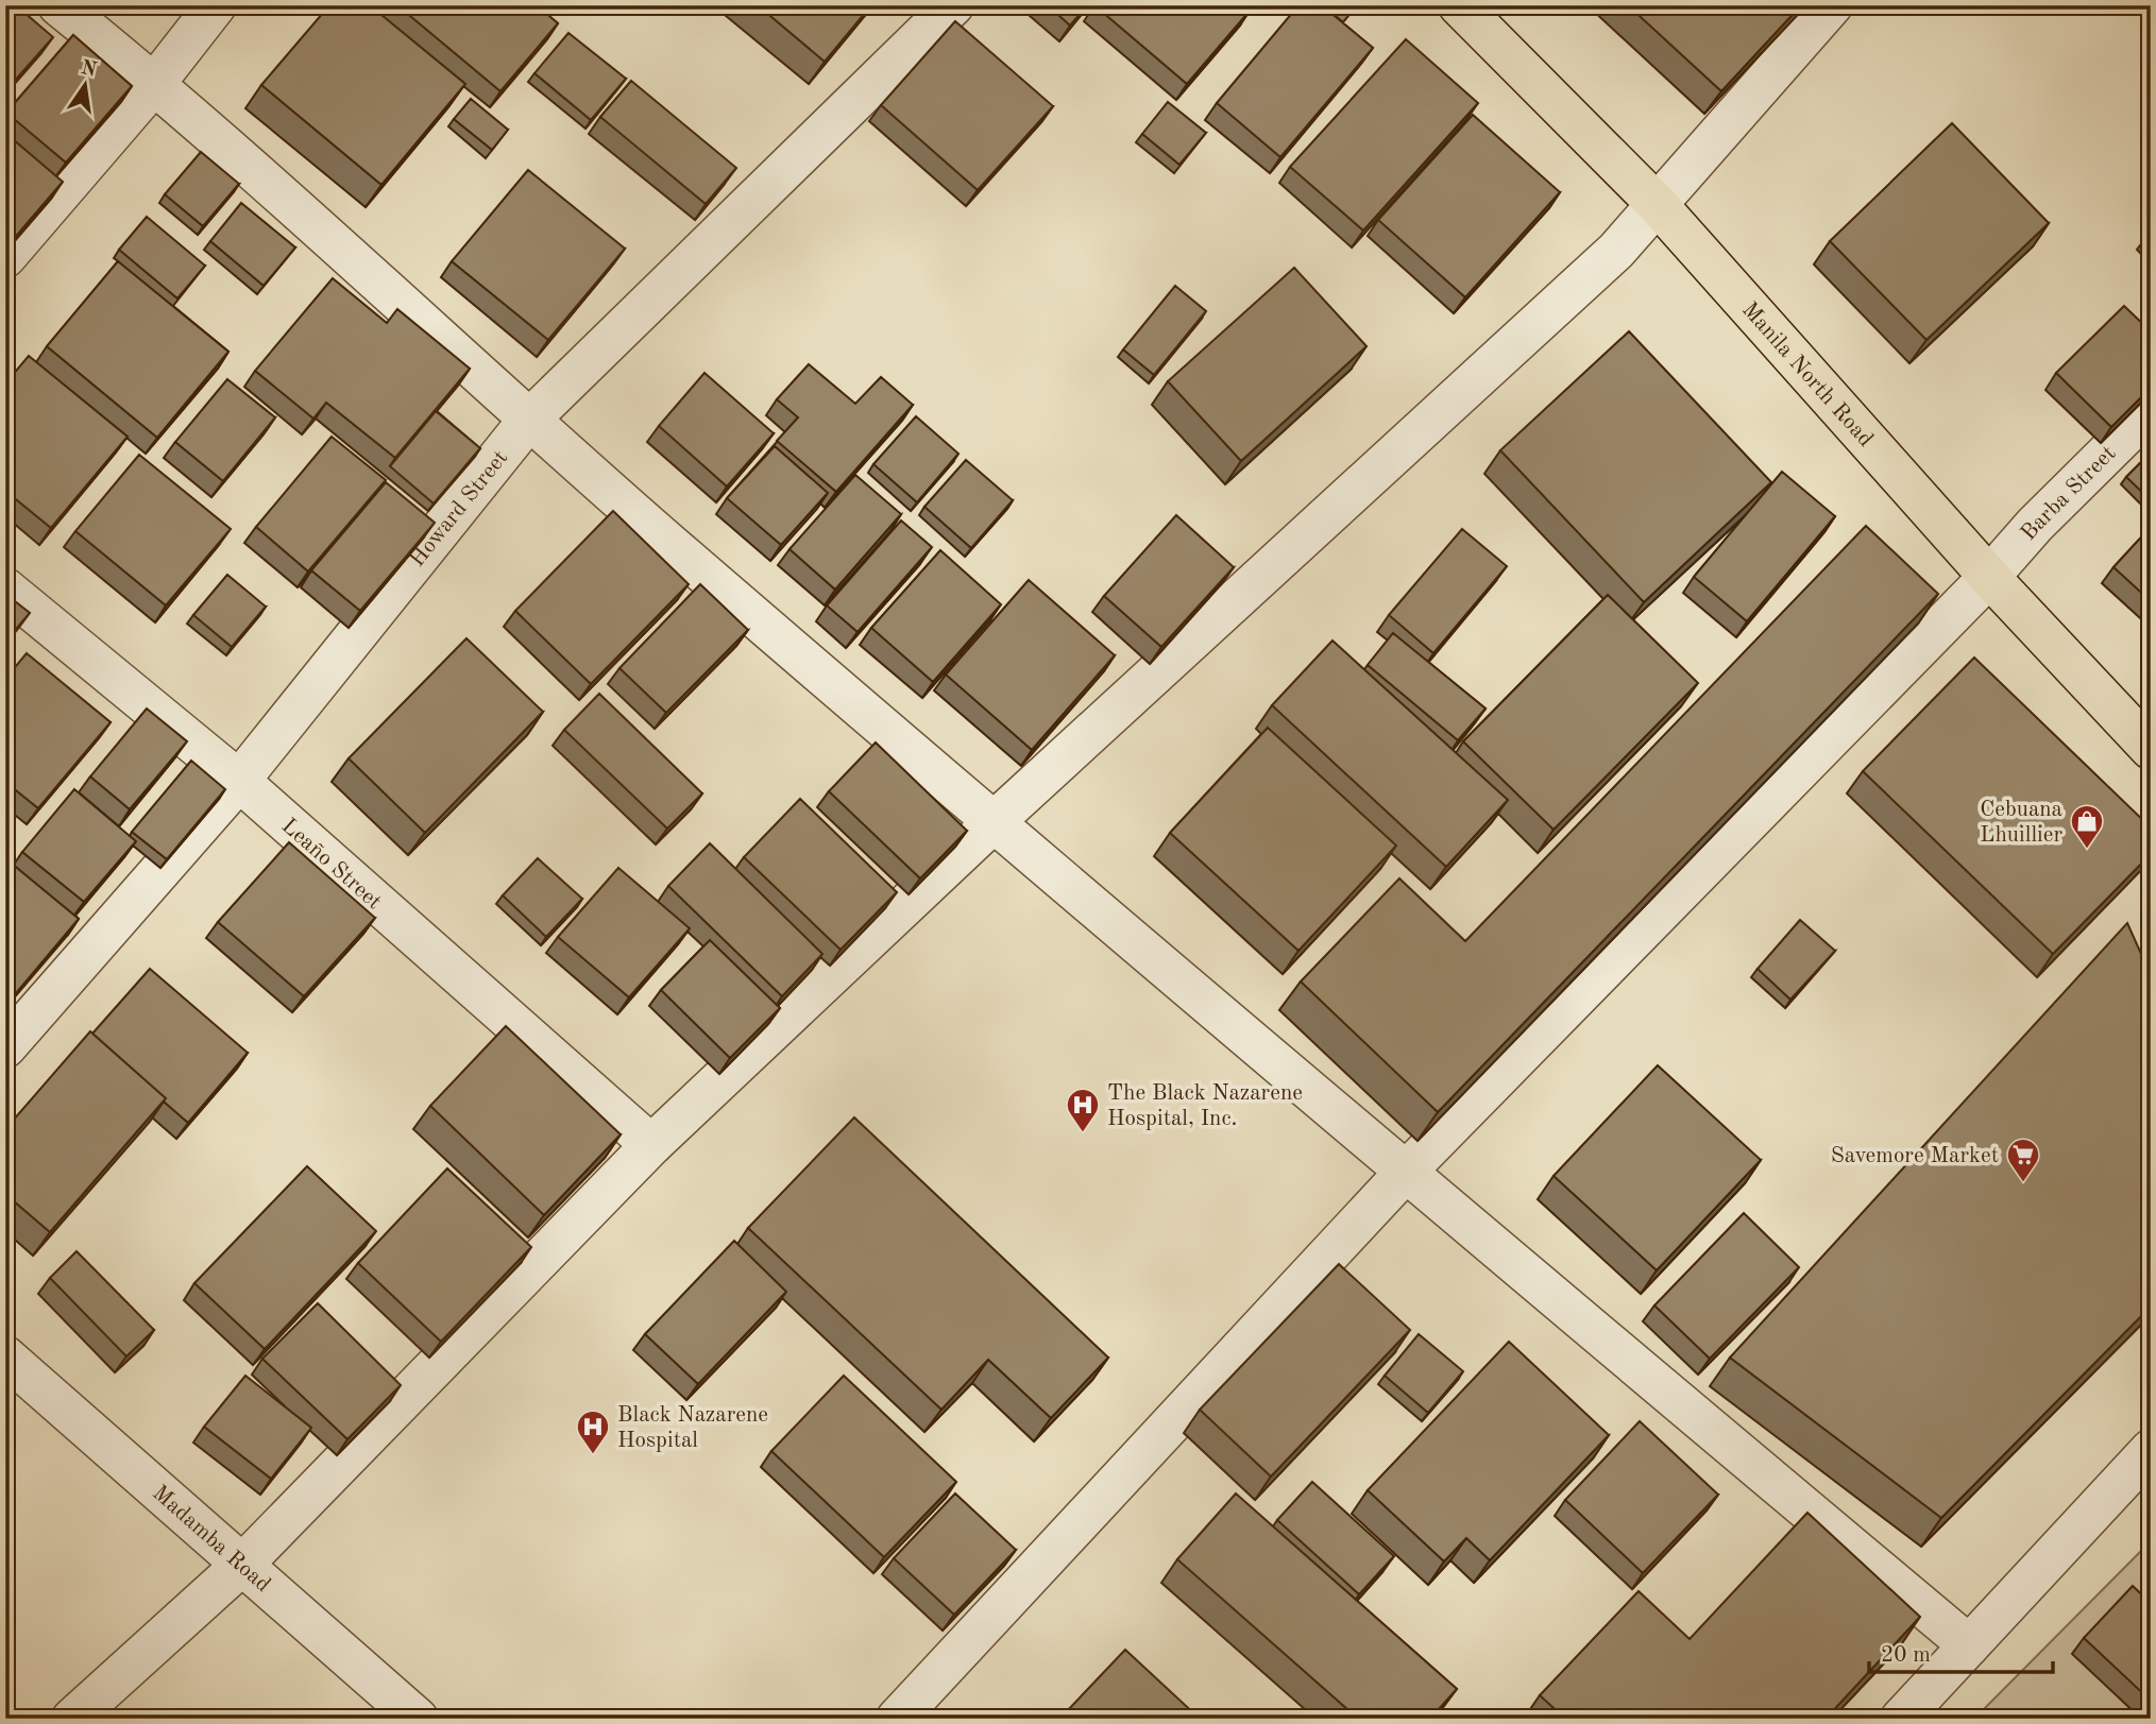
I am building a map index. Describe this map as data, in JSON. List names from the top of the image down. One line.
{"streets":{"highway":["Manila North Road"],"street":["Barba Street","Howard Street","Leaño Street","Madamba Road"]},"crossings":[["Manila North Road","Barba Street"],["Howard Street","Leaño Street"]],"places":{"shop":["Cebuana Lhuillier"],"hospital":["The Black Nazarene Hospital, Inc.","Black Nazarene Hospital"],"supermarket":["Savemore Market"]},"scale_bar":"20 m","north":"top"}
